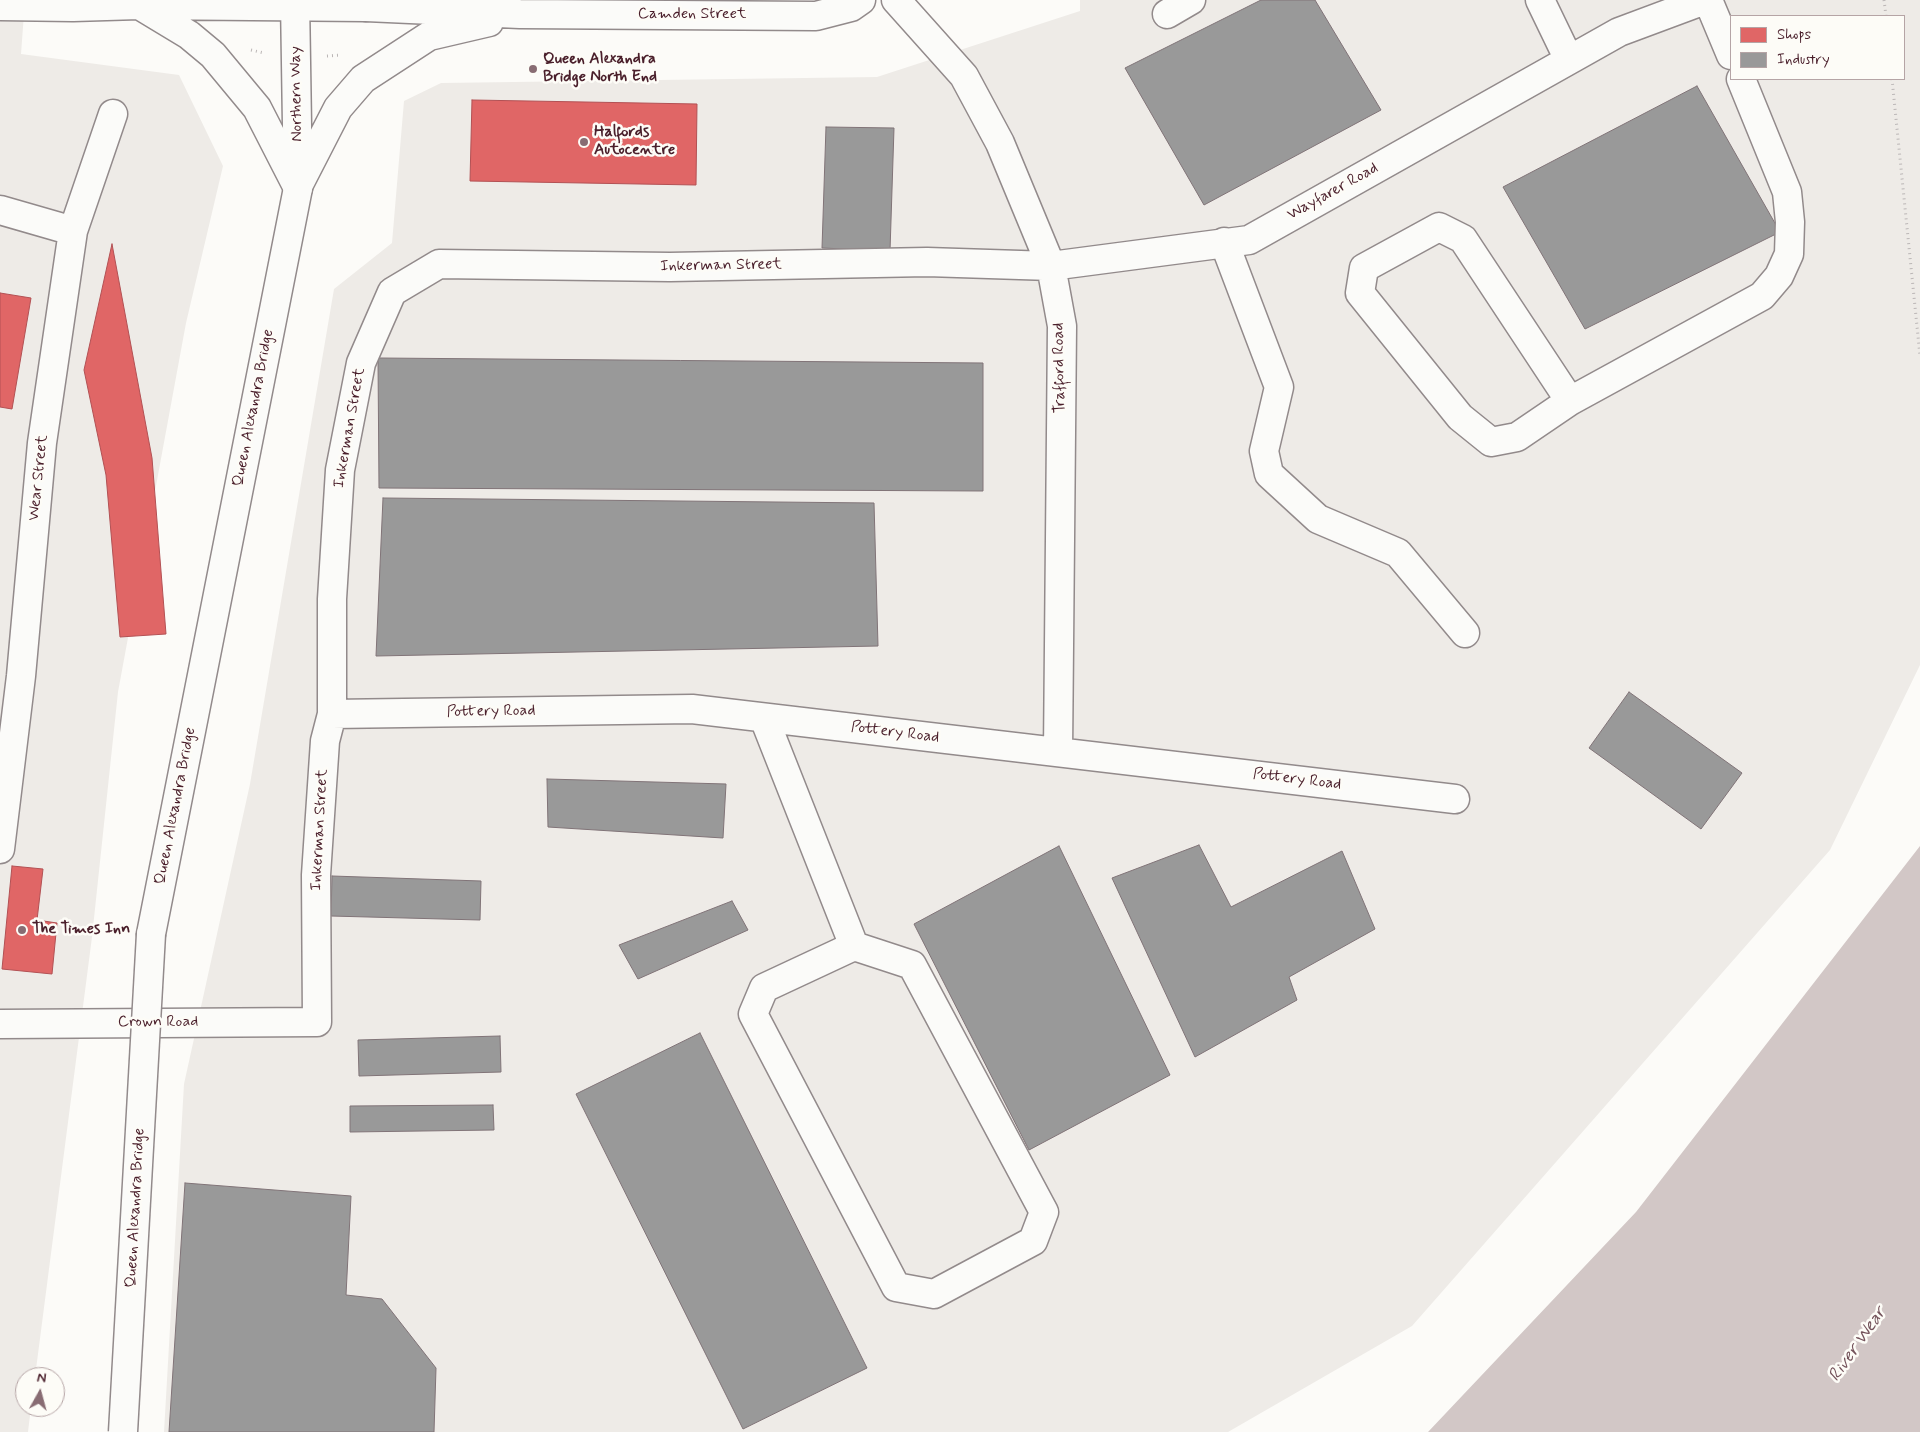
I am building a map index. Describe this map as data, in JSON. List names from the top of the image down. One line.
{"streets":{"street":["Camden Street","Northern Way","Wayfarer Road","Inkerman Street","Trafford Road","Queen Alexandra Bridge","Wear Street","Pottery Road","Crown Road"]},"crossings":[["Camden Street","Northern Way"],["Camden Street","Queen Alexandra Bridge"],["Northern Way","Queen Alexandra Bridge"],["Wayfarer Road","Inkerman Street"],["Wayfarer Road","Trafford Road"],["Inkerman Street","Pottery Road"],["Inkerman Street","Crown Road"],["Trafford Road","Pottery Road"]],"water":["River Wear"],"places":["Queen Alexandra Bridge North End","Halfords Autocentre","The Times Inn"],"legend":["Shops","Industry"],"north":"top"}
